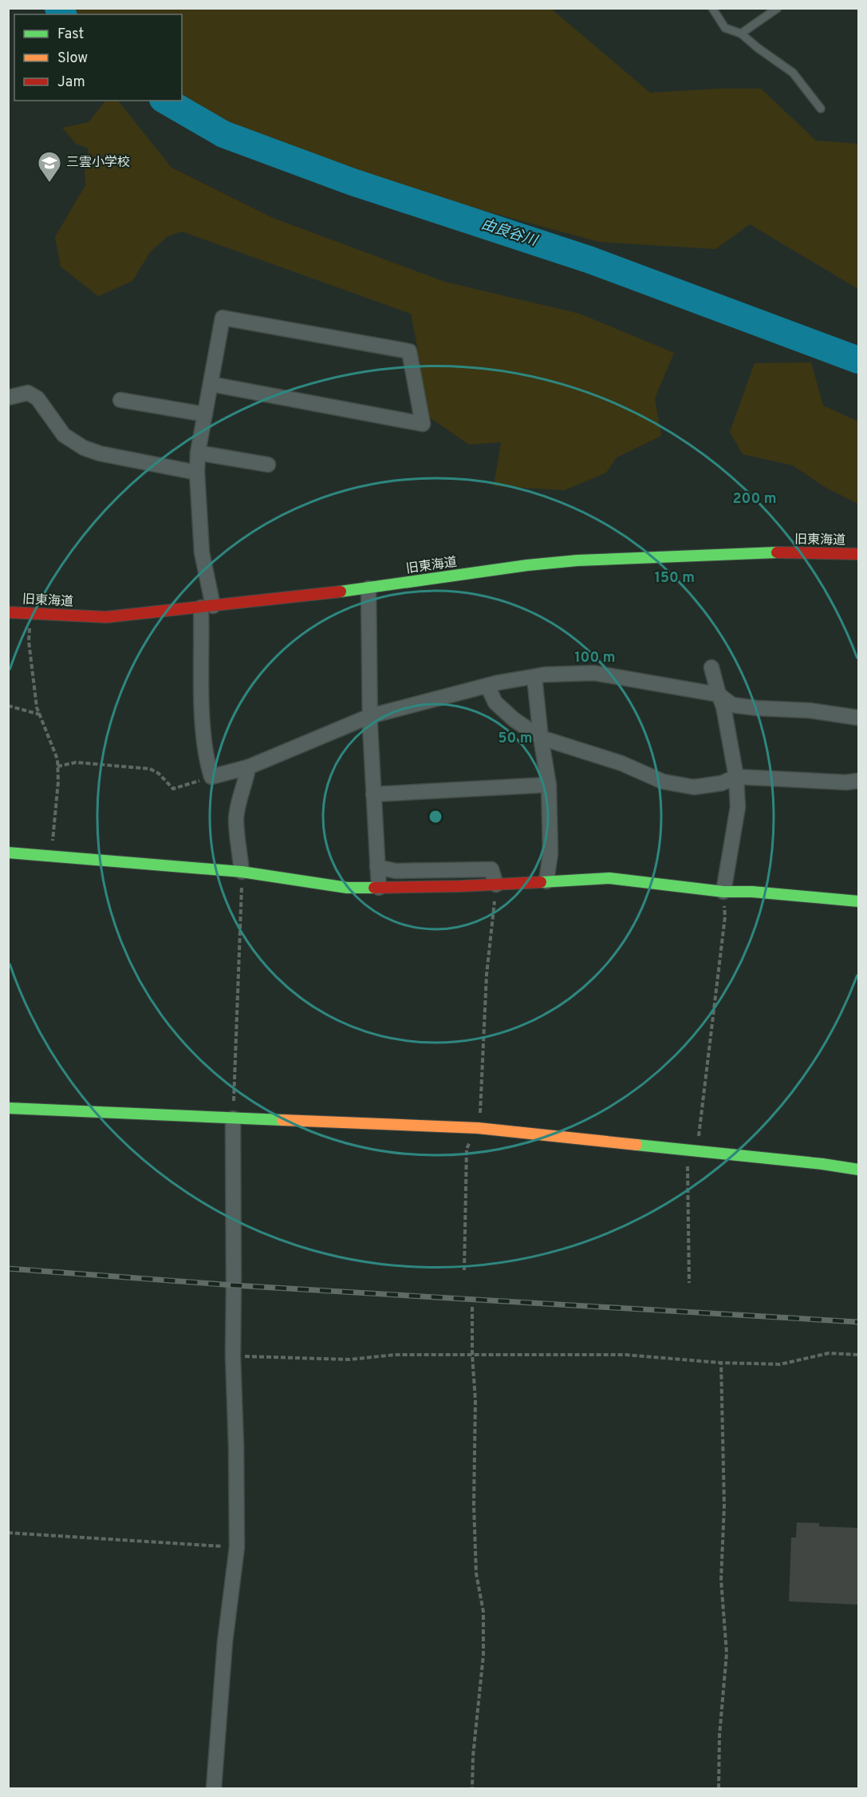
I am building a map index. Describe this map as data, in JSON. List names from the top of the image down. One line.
{"streets":{"street":["旧東海道"]},"water":["由良谷川"],"places":{"school or university":["三雲小学校"]},"legend":["Fast","Slow","Jam"],"rings":["200 m","150 m","100 m","50 m"]}
